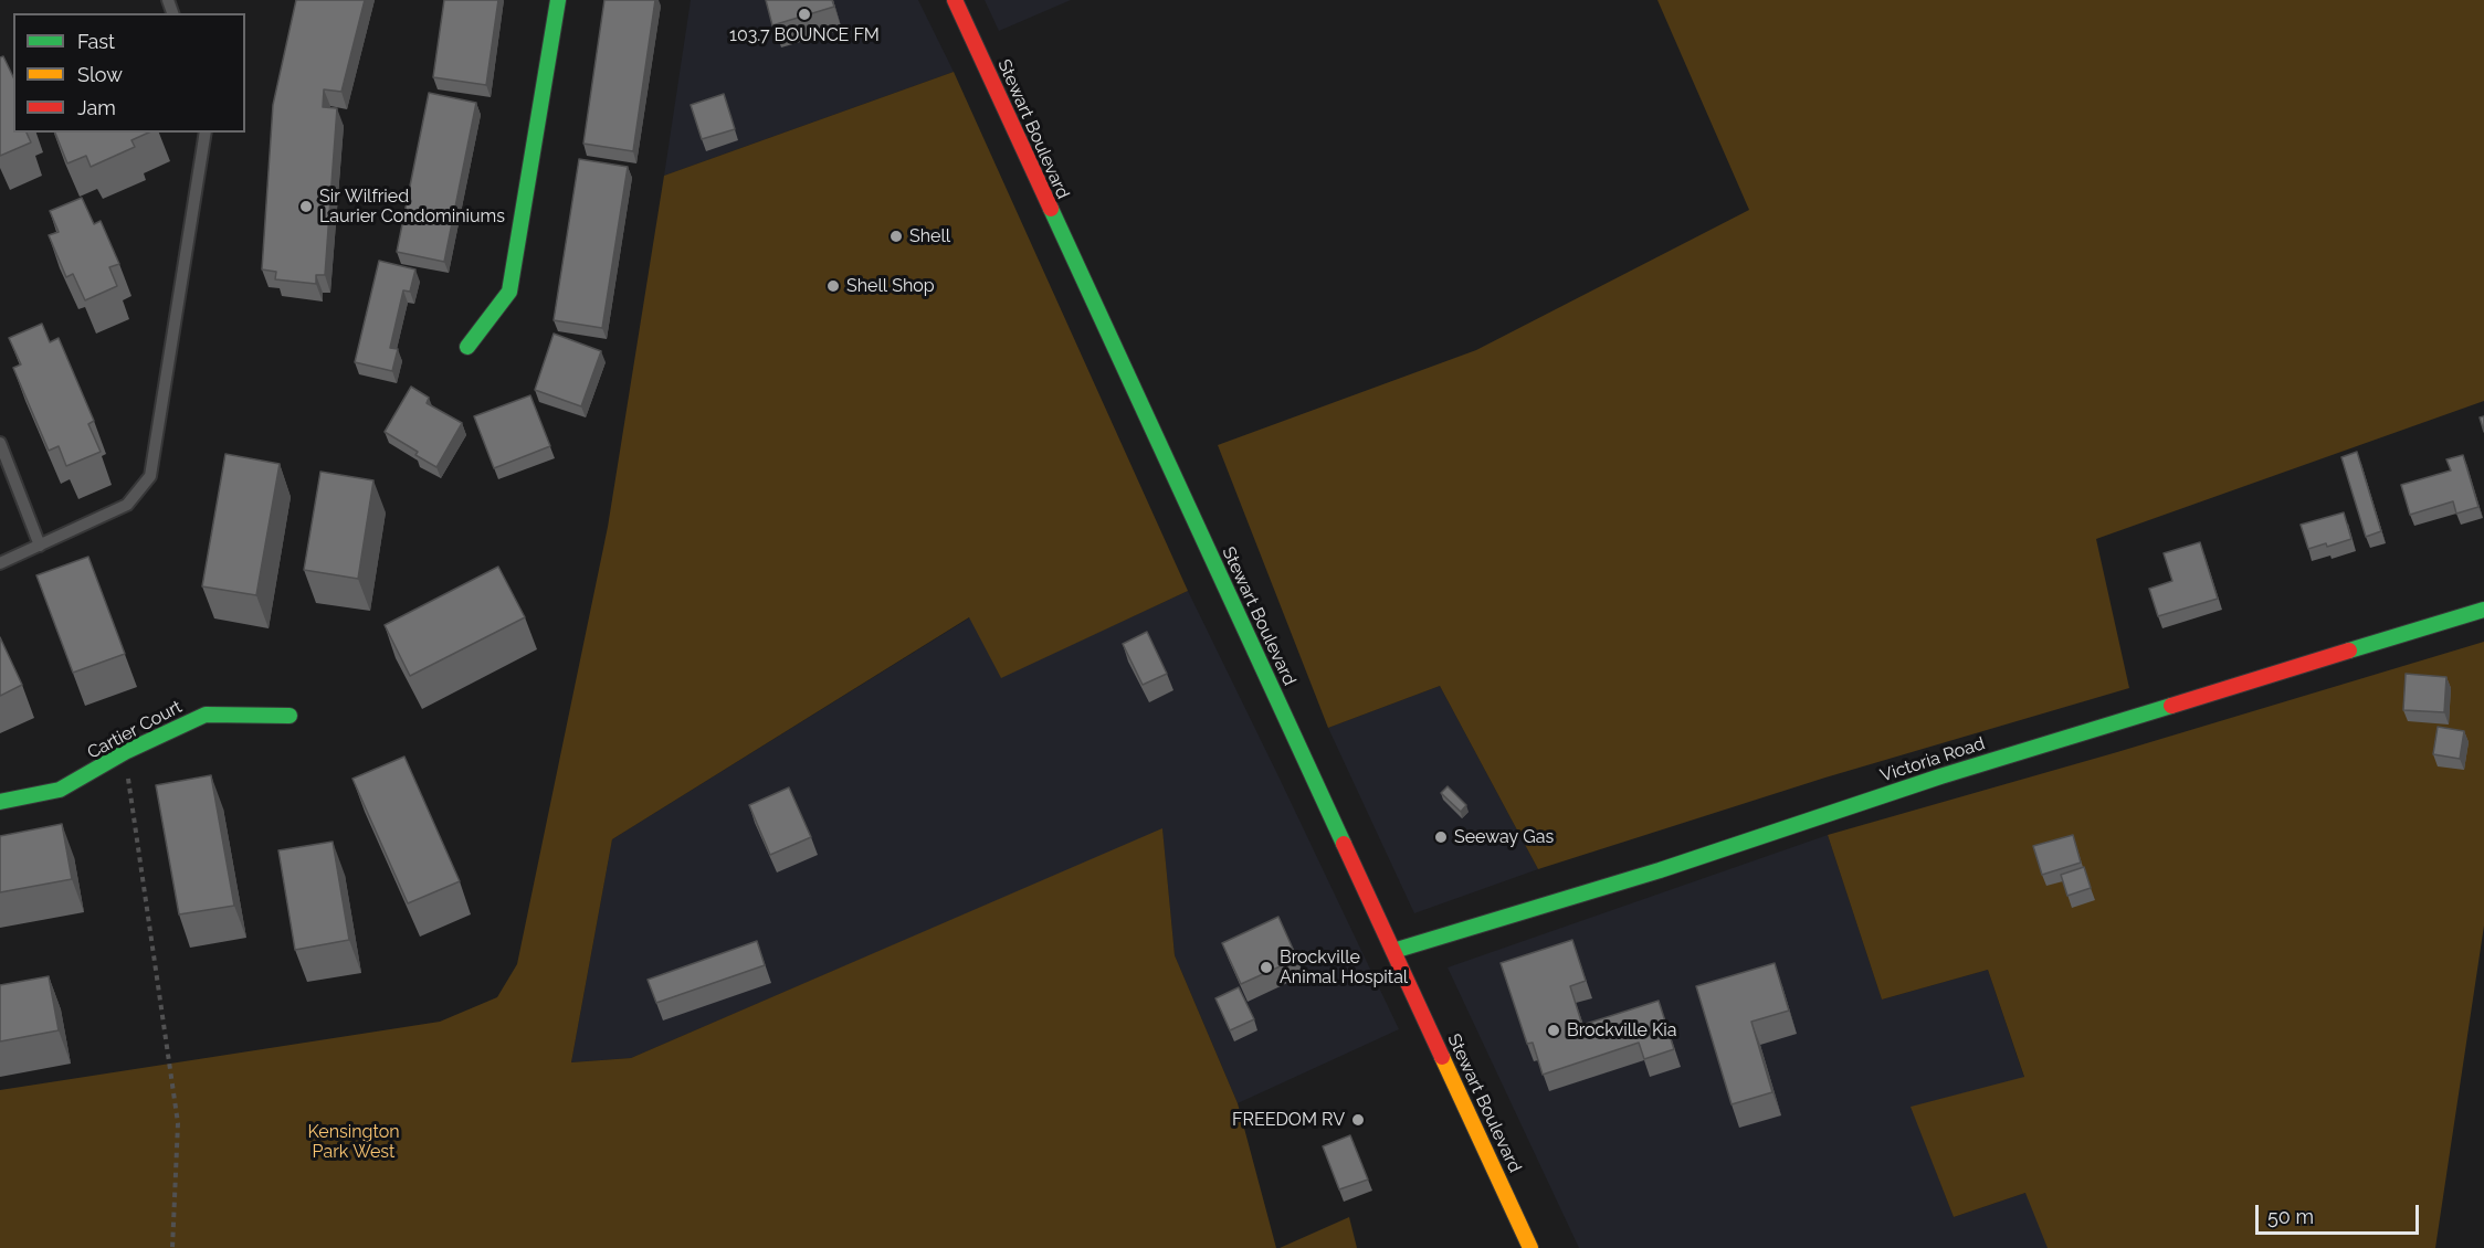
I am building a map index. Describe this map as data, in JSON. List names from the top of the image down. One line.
{"streets":{"street":["Stewart Boulevard","Cartier Court","Victoria Road"]},"crossings":[["Stewart Boulevard","Victoria Road"]],"parks":["Kensington Park West"],"places":["103.7 BOUNCE FM","Sir Wilfried Laurier Condominiums","Shell","Shell Shop","Seeway Gas","Brockville Animal Hospital","Brockville Kia","FREEDOM RV"],"legend":["Fast","Slow","Jam"],"scale_bar":"50 m"}
